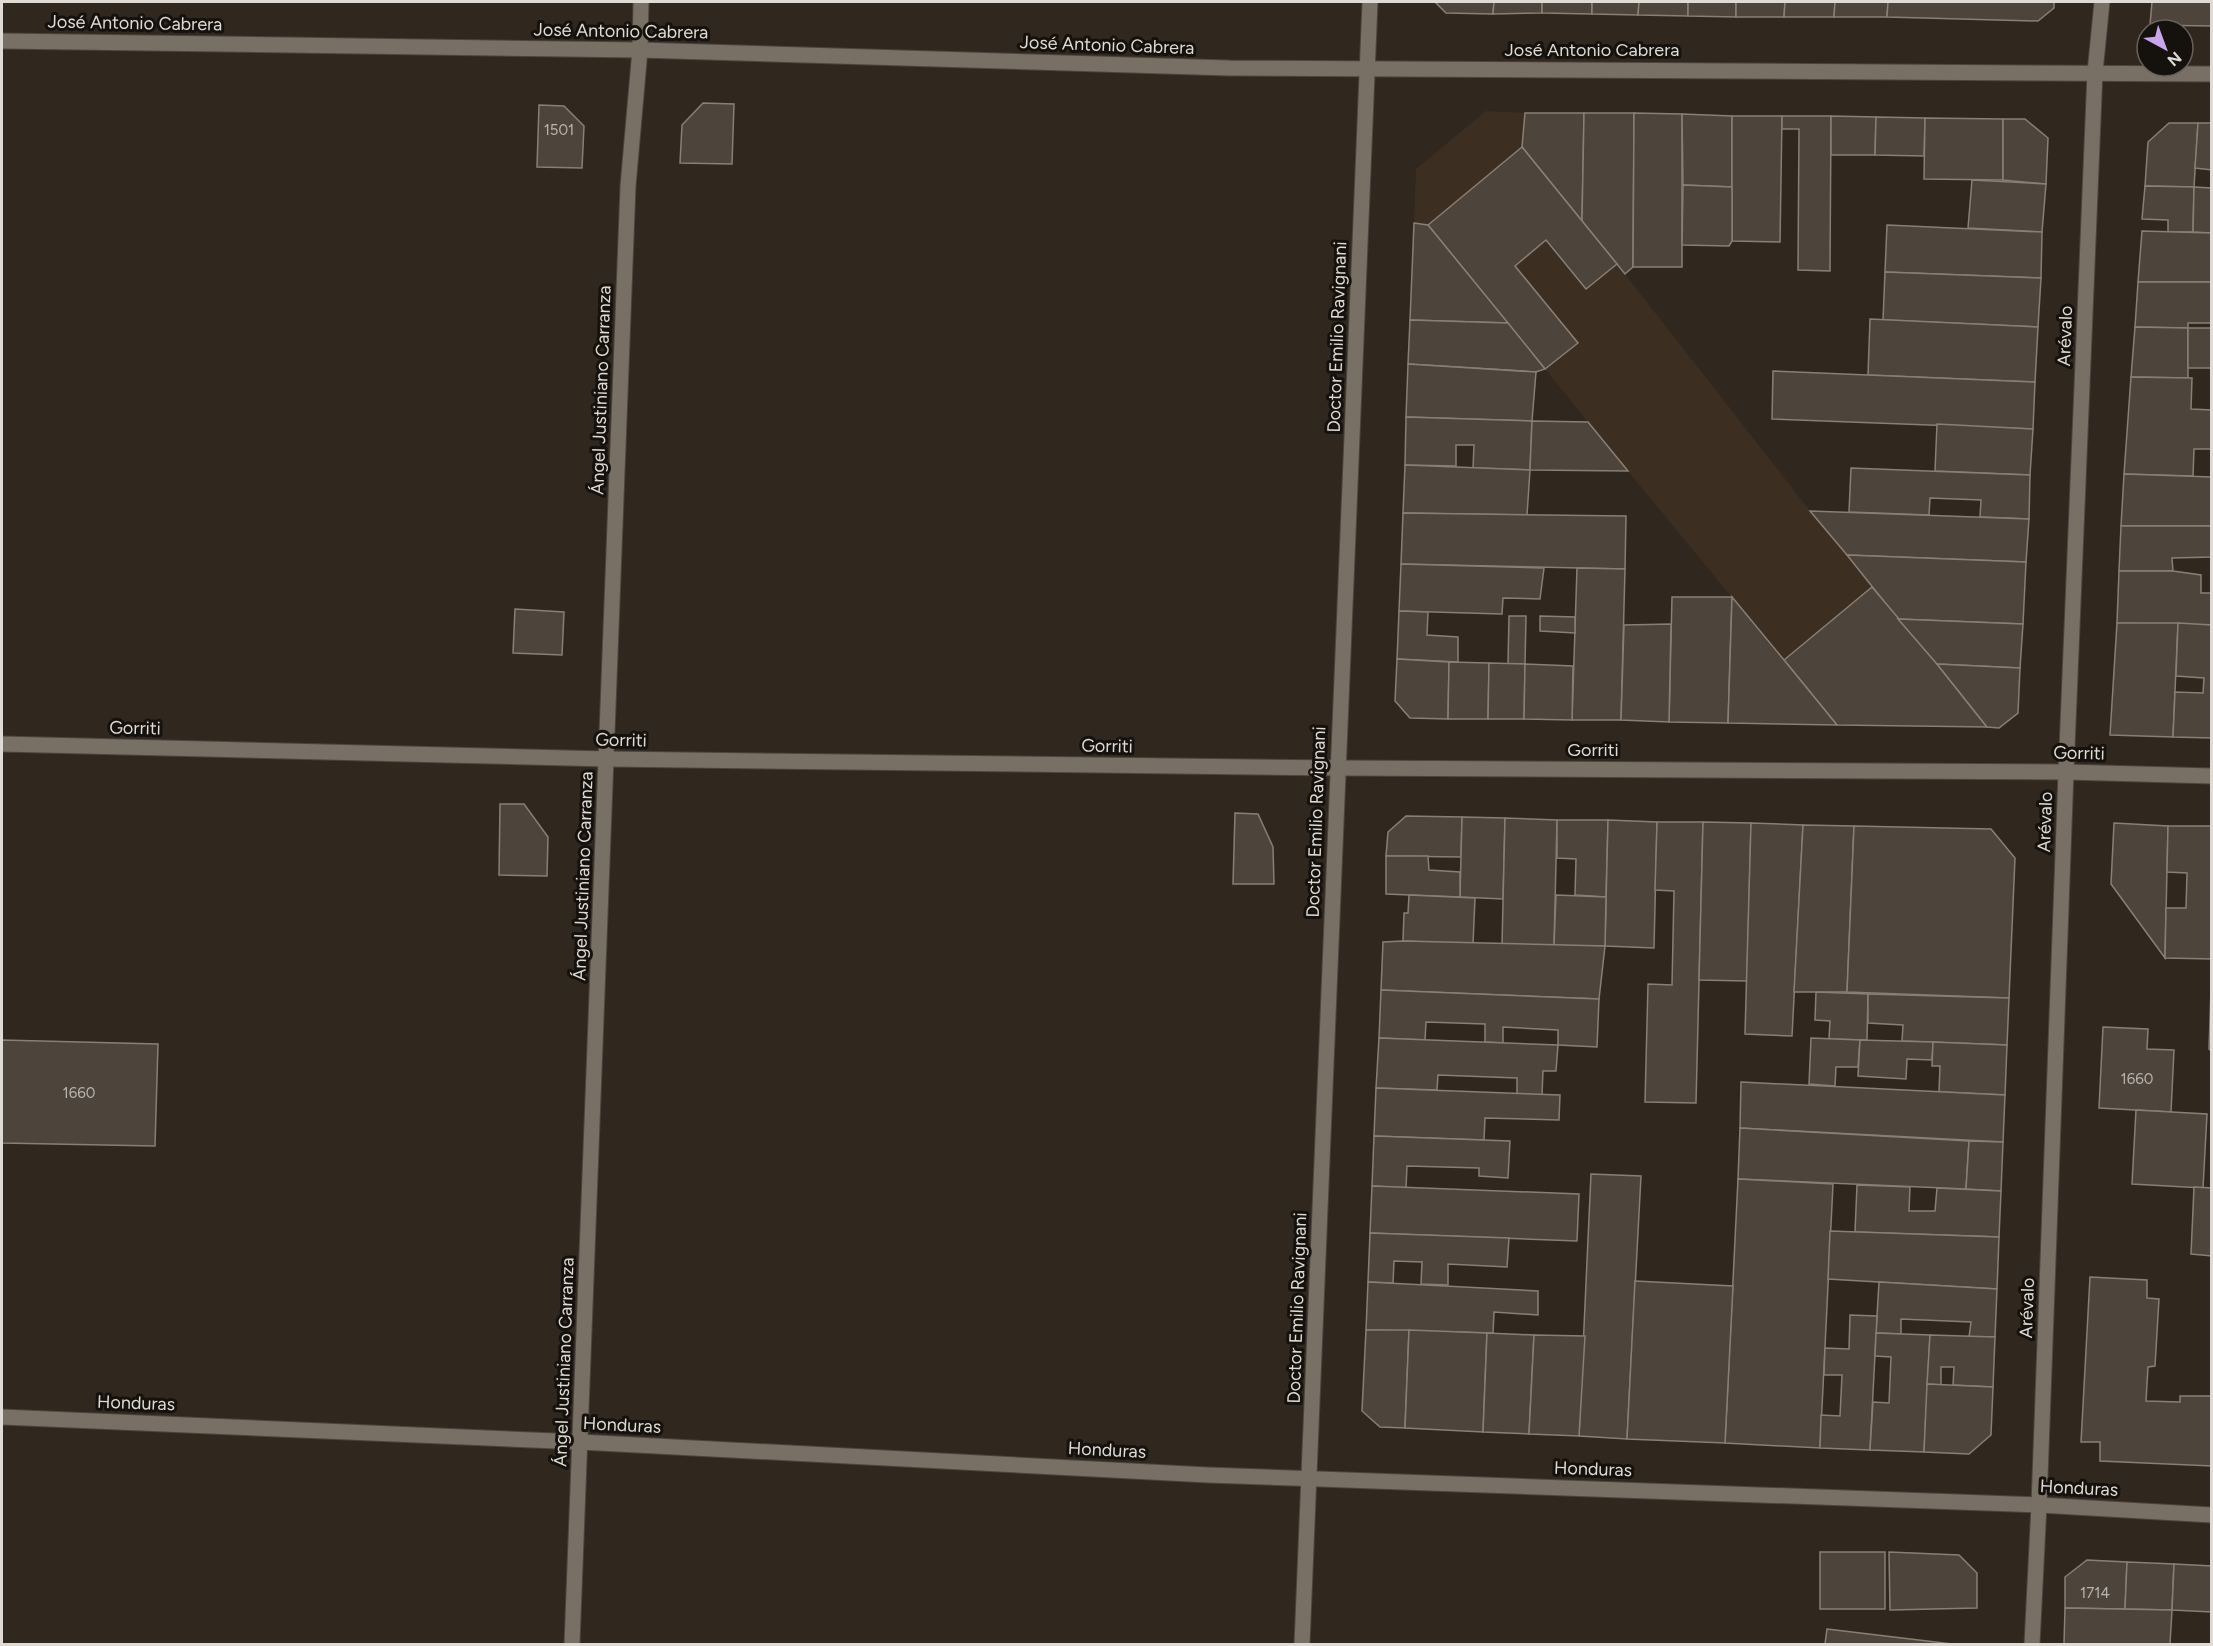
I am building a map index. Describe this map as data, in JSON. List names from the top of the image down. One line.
{"streets":{"street":["José Antonio Cabrera","Arévalo","Doctor Emilio Ravignani","Ángel Justiniano Carranza","Gorriti","Honduras"]},"crossings":[["José Antonio Cabrera","Arévalo"],["José Antonio Cabrera","Doctor Emilio Ravignani"],["José Antonio Cabrera","Ángel Justiniano Carranza"],["Arévalo","Gorriti"],["Arévalo","Honduras"],["Doctor Emilio Ravignani","Gorriti"],["Doctor Emilio Ravignani","Honduras"],["Ángel Justiniano Carranza","Gorriti"],["Ángel Justiniano Carranza","Honduras"]],"house_numbers":["1501","1660","1660","1714"],"north":"bottom right"}
